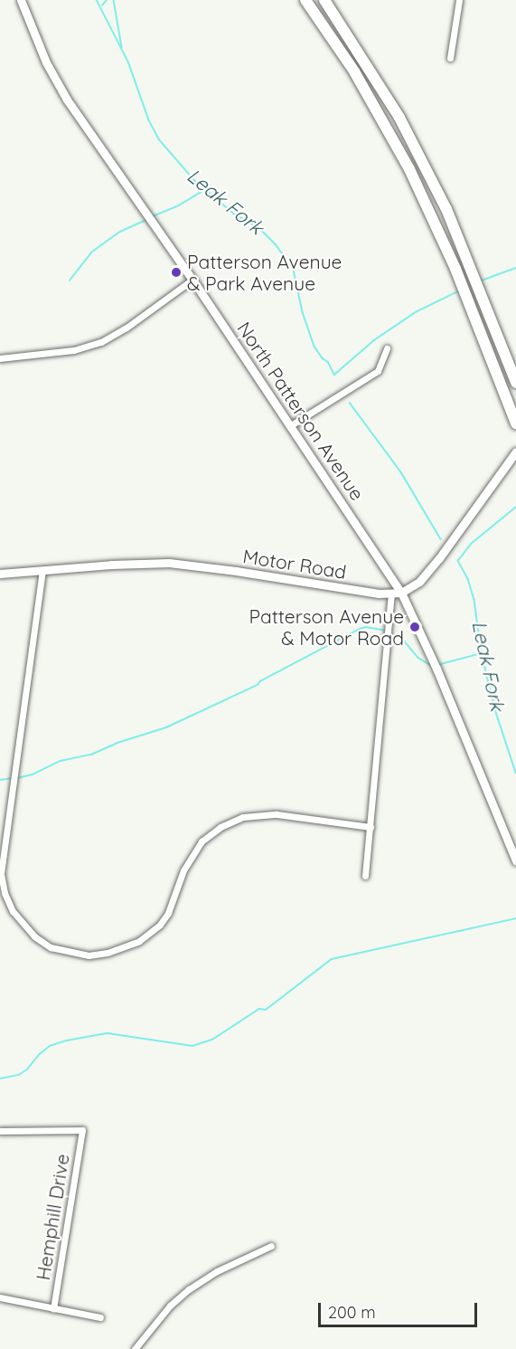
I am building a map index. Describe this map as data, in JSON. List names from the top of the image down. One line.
{"streets":{"main road":["North Patterson Avenue","Motor Road"],"street":["Hemphill Drive"]},"crossings":[["North Patterson Avenue","Motor Road"]],"water":["Leak Fork"],"places":["Patterson Avenue & Park Avenue","Patterson Avenue & Motor Road"],"scale_bar":"200 m"}
